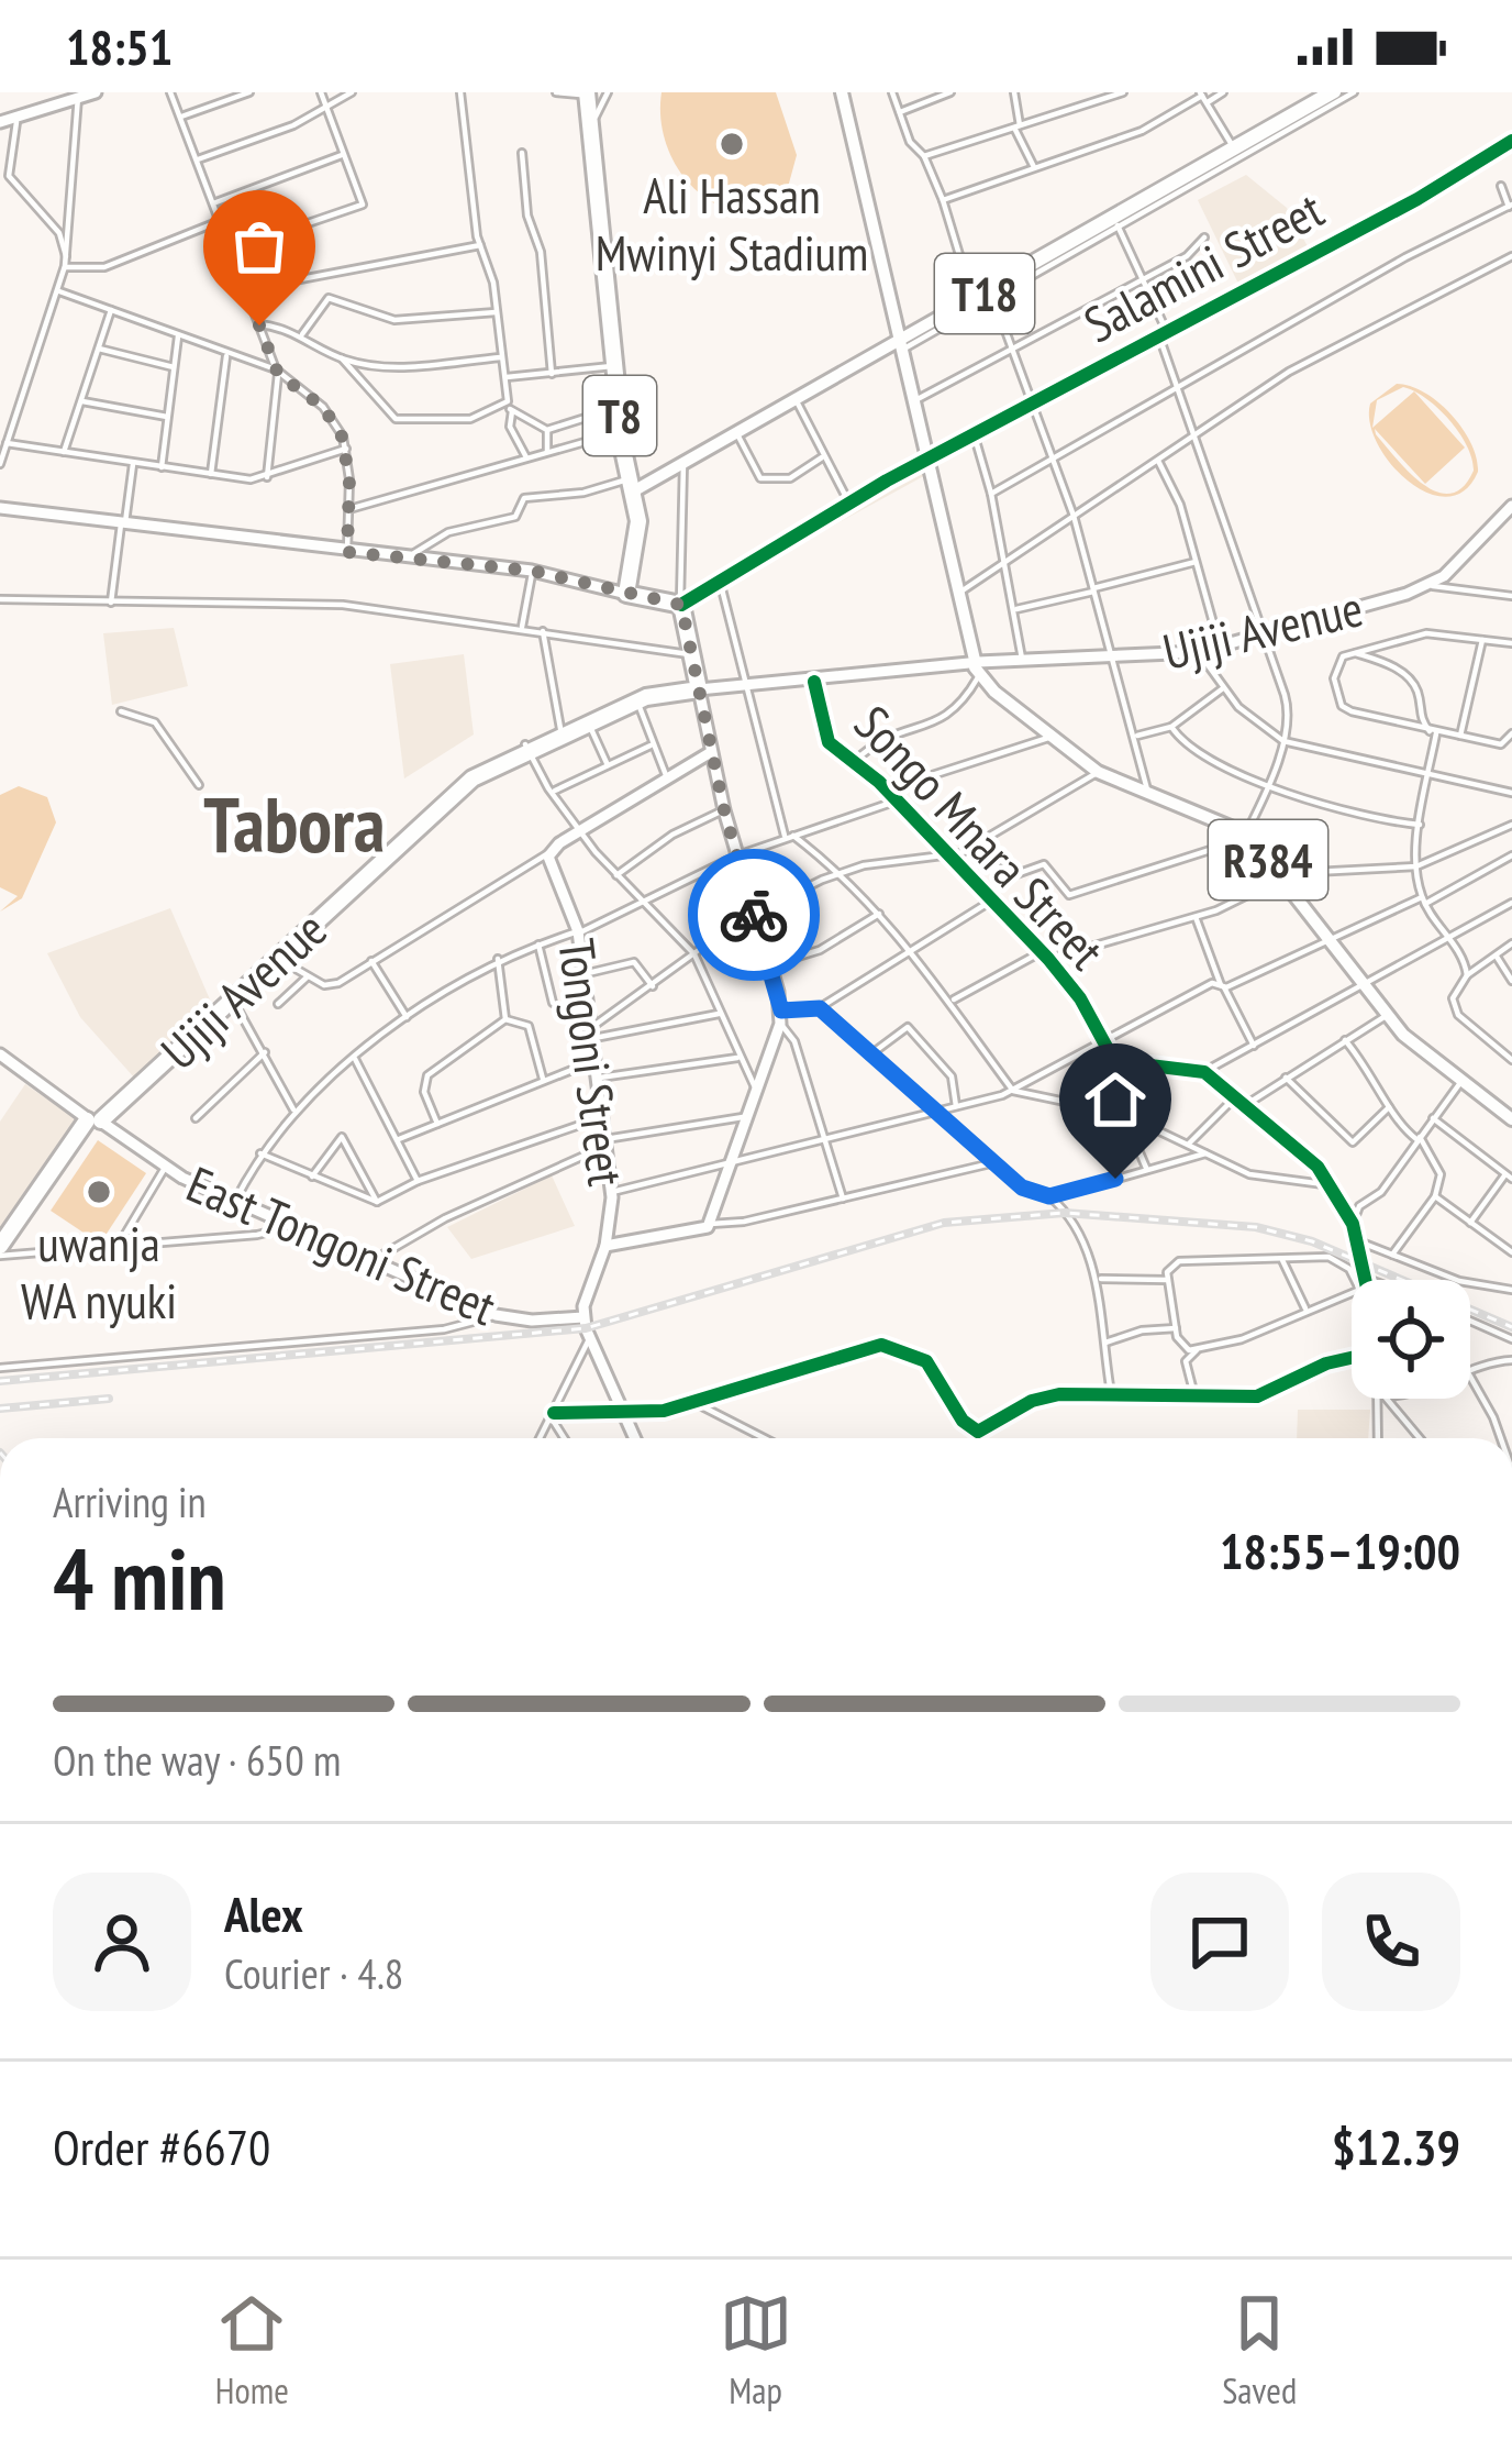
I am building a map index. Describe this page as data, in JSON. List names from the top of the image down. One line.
{"streets":{"highway":["T8","Ujiji Avenue"],"main road":["T18","R384"],"street":["Salamini Street","Songo Mnara Street","Tongoni Street","East Tongoni Street"]},"crossings":[["T18","T8"],["Ujiji Avenue","Songo Mnara Street"],["Ujiji Avenue","R384"],["Ujiji Avenue","East Tongoni Street"],["Tongoni Street","East Tongoni Street"]],"districts":["Tabora"],"places":["Ali Hassan Mwinyi Stadium","uwanja WA nyuki"],"page":{"status":"18:51","heading":["4 min","Arriving in","18:55–19:00"],"panel":["Alex","Courier · 4.8","Order #6670","$12.39"],"bar":"On the way · 650 m","tabs":["Home","Map","Saved"]}}
